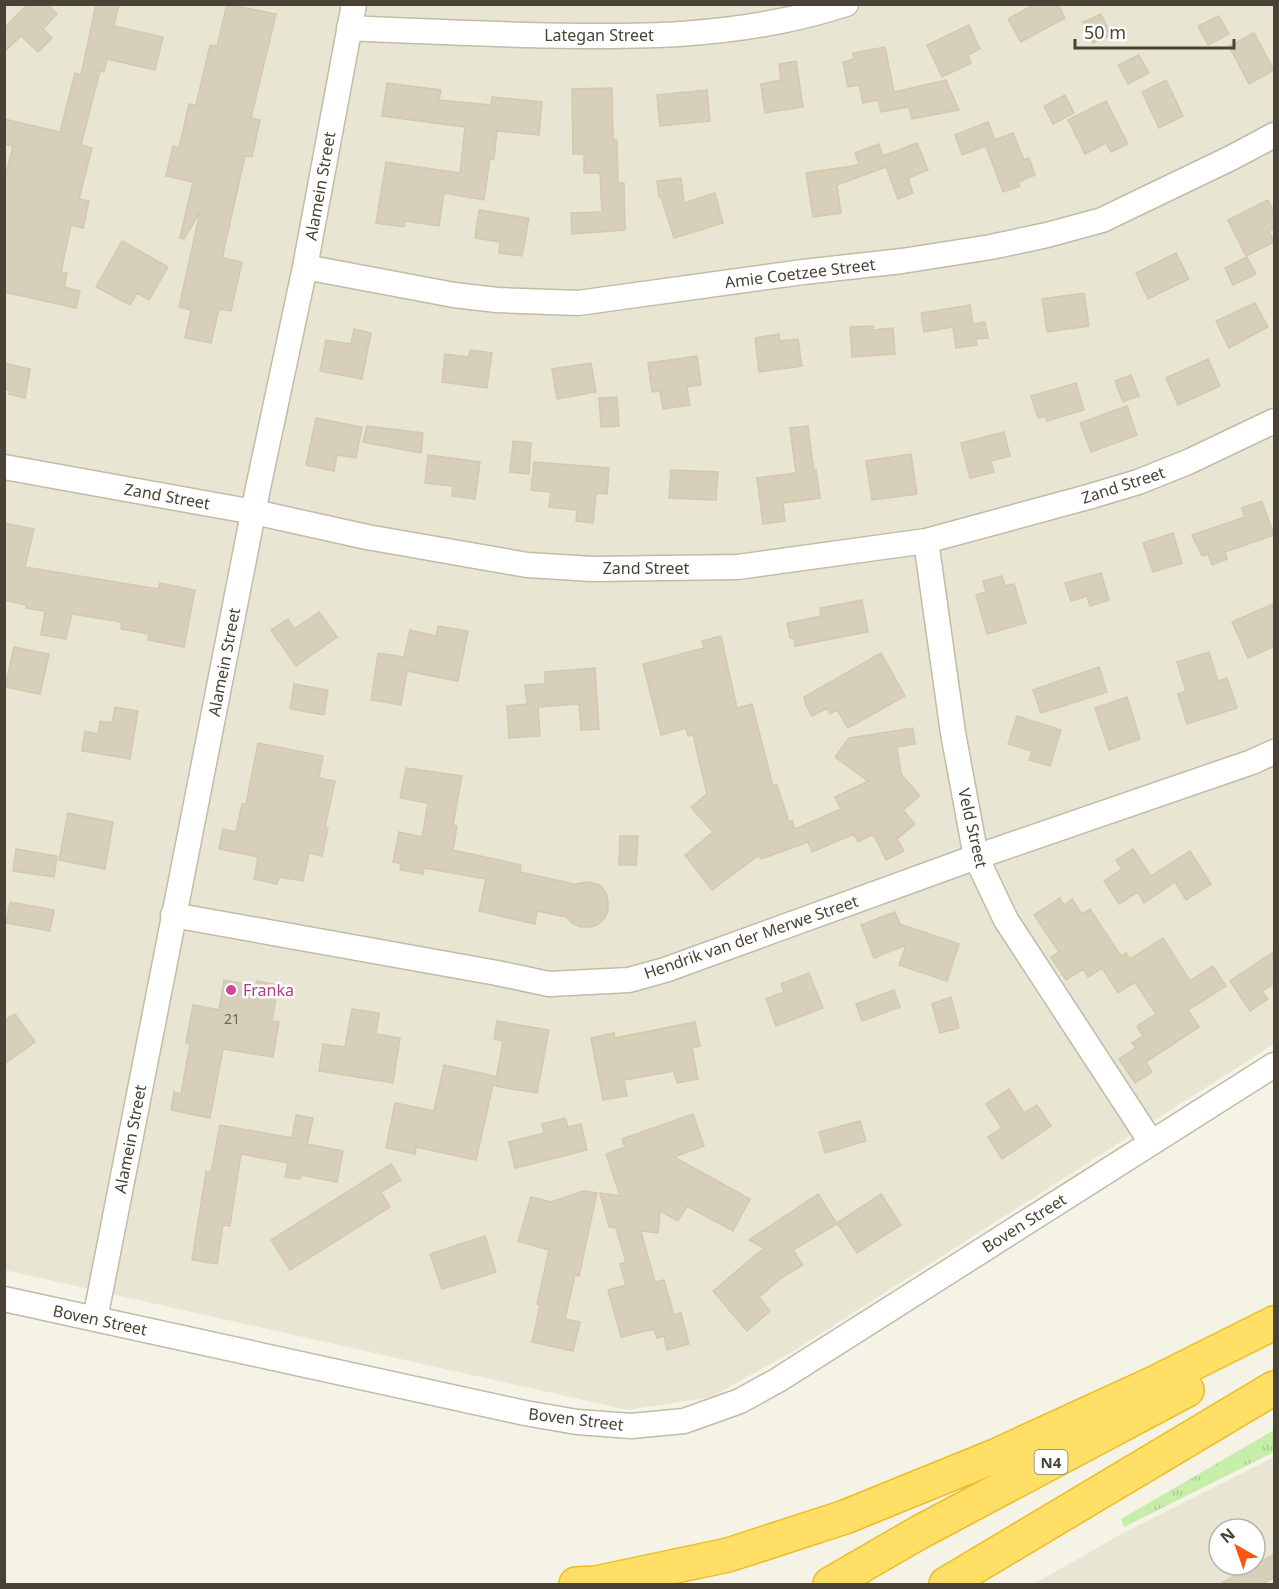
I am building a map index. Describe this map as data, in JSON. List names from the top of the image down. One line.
{"streets":{"highway":["N4"],"street":["Lategan Street","Alamein Street","Amie Coetzee Street","Zand Street","Veld Street","Hendrik van der Merwe Street","Boven Street"]},"crossings":[["Lategan Street","Alamein Street"],["Alamein Street","Amie Coetzee Street"],["Alamein Street","Zand Street"],["Alamein Street","Hendrik van der Merwe Street"],["Alamein Street","Boven Street"],["Zand Street","Veld Street"],["Veld Street","Hendrik van der Merwe Street"],["Veld Street","Boven Street"]],"places":["Franka"],"house_numbers":["21"],"scale_bar":"50 m","north":"top left"}
